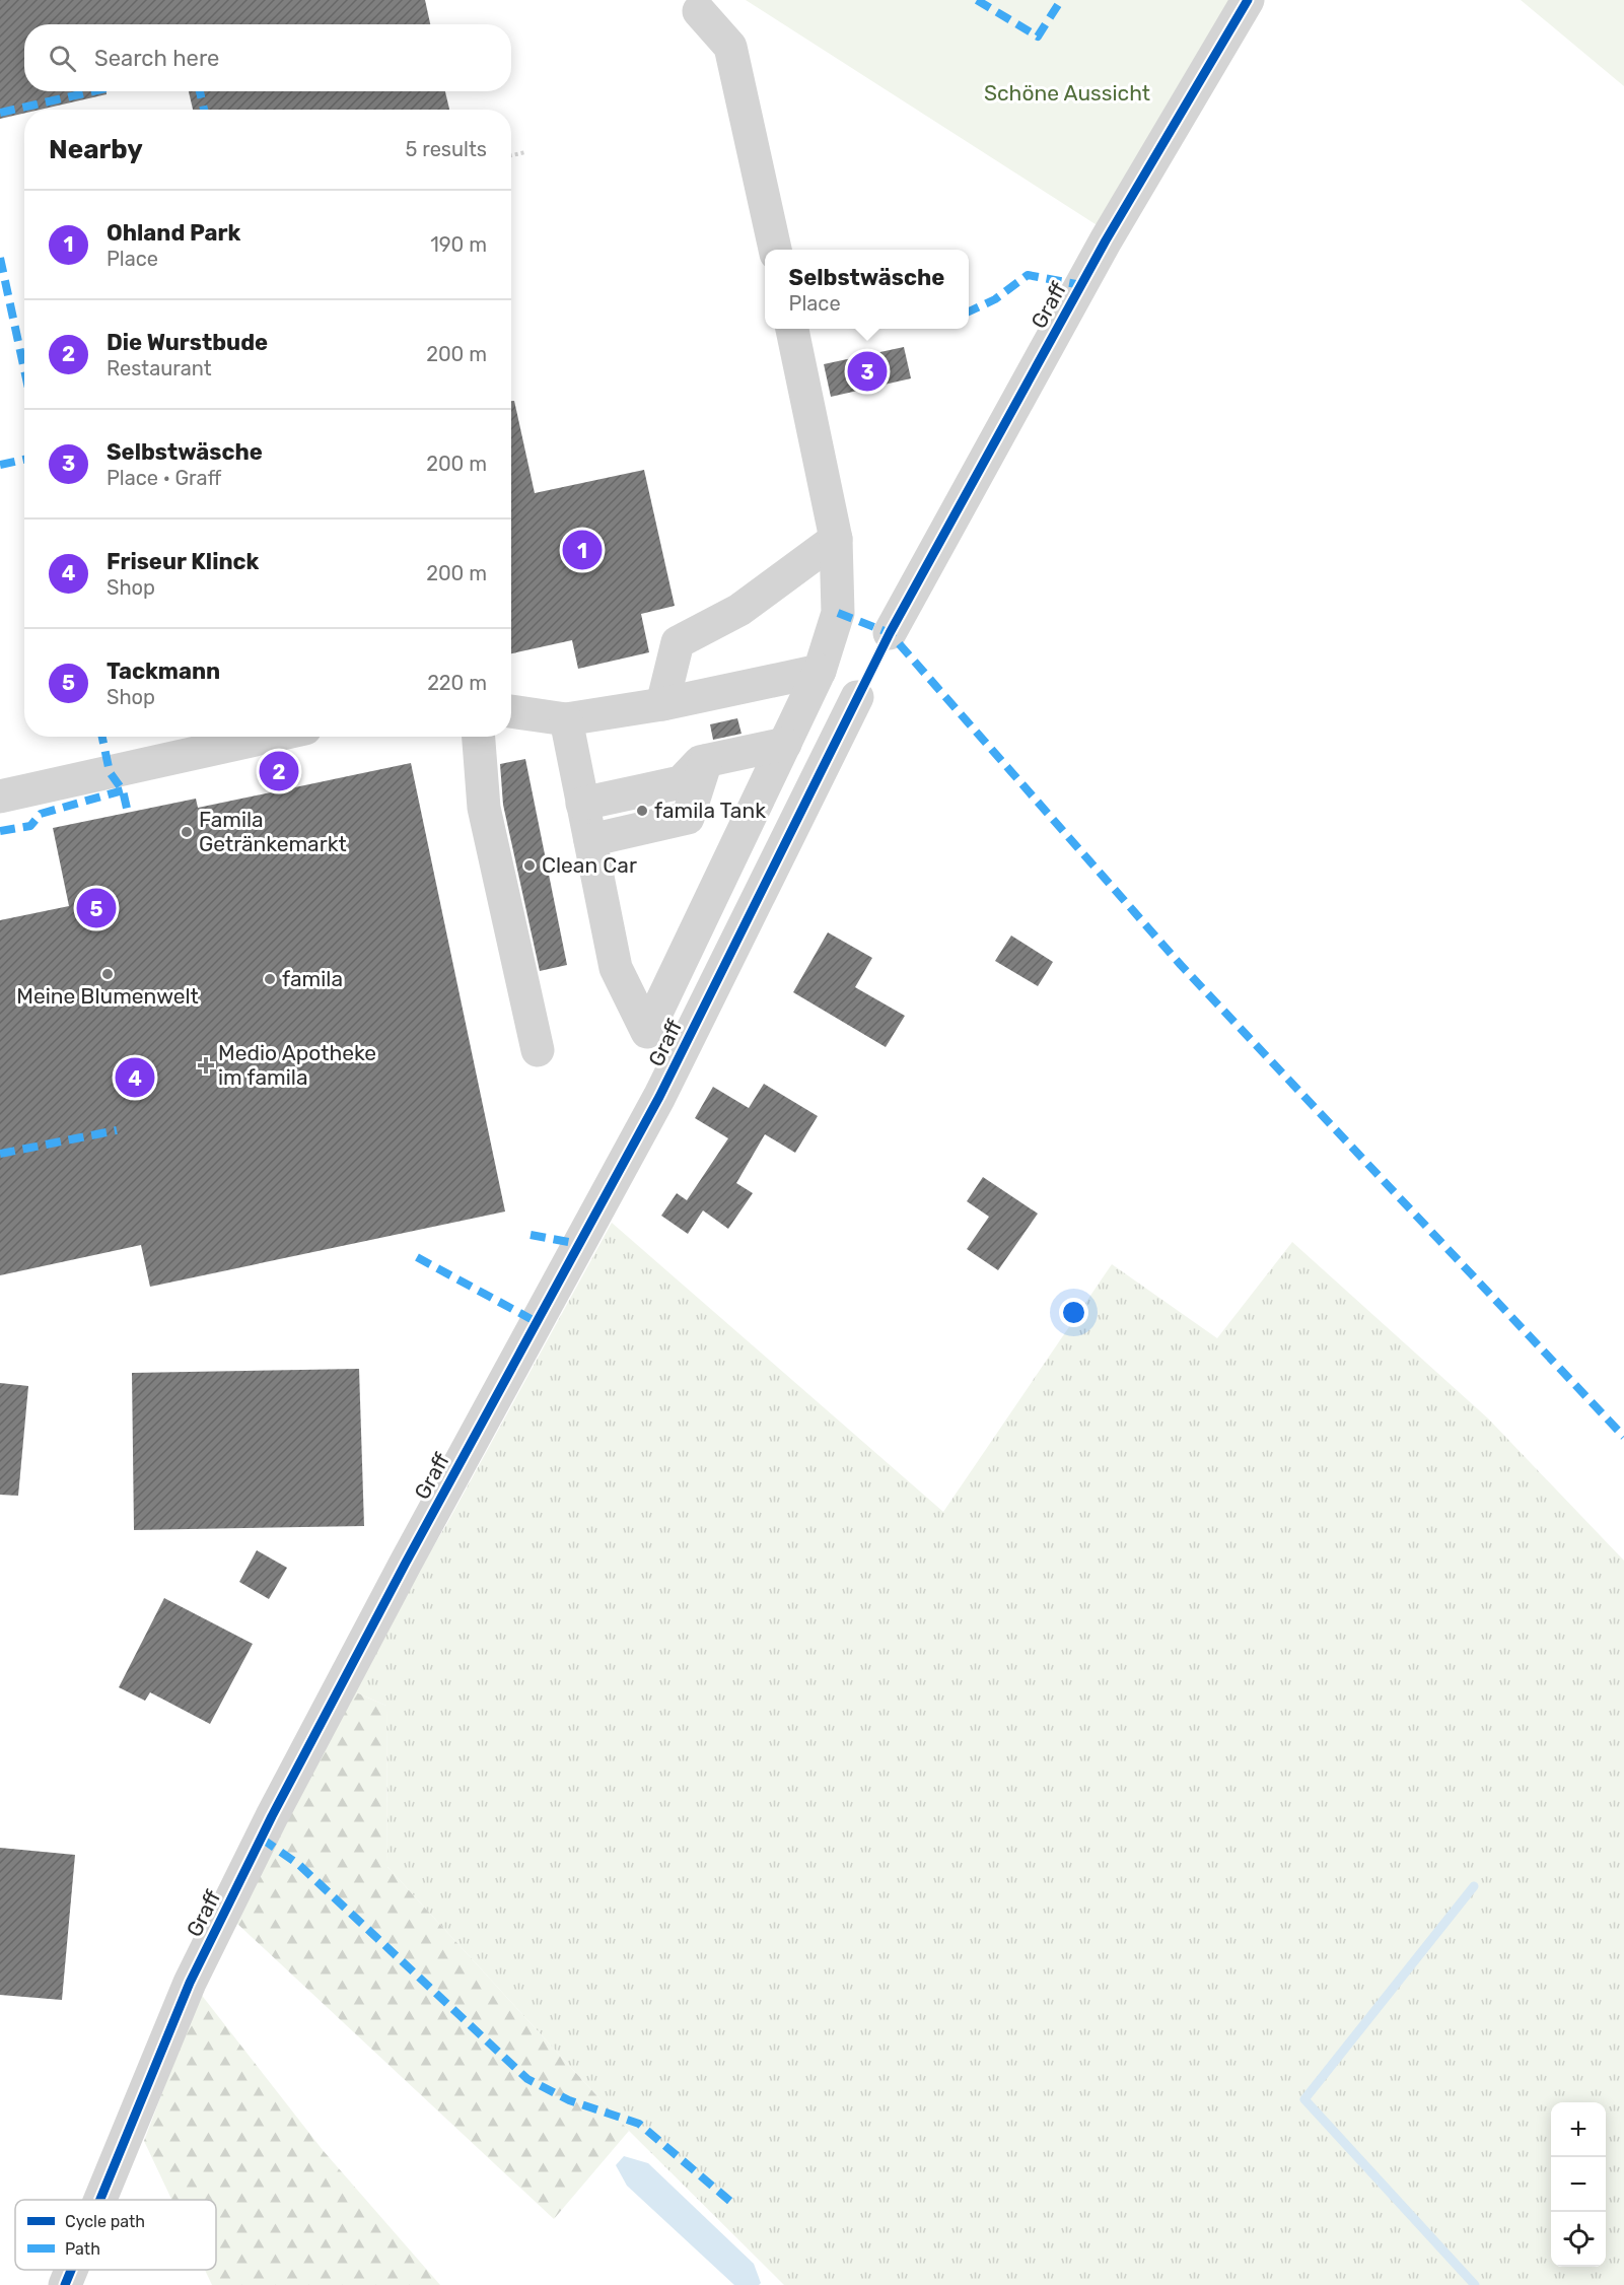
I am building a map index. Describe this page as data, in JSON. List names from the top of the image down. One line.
{"streets":{"street":["Graff"]},"parks":["Schöne Aussicht"],"places":{"other":["famila Tank","Famila Getränkemarkt","Clean Car","Meine Blumenwelt","famila"],"health":["Medio Apotheke im famila"]},"legend":["Cycle path","Path"],"page":{"search":"Search here","heading":["Nearby","5 results"],"list":[{"mark":"1","name":"Ohland Park","note":"Place","value":"190 m"},{"mark":"2","name":"Die Wurstbude","note":"Restaurant","value":"200 m"},{"mark":"3","name":"Selbstwäsche","note":"Place · Graff","value":"200 m"},{"mark":"4","name":"Friseur Klinck","note":"Shop","value":"200 m"},{"mark":"5","name":"Tackmann","note":"Shop","value":"220 m"}],"popup":["Selbstwäsche","Place"],"pins":["3","1","2","5","4"],"map_buttons":["+","−"]}}
